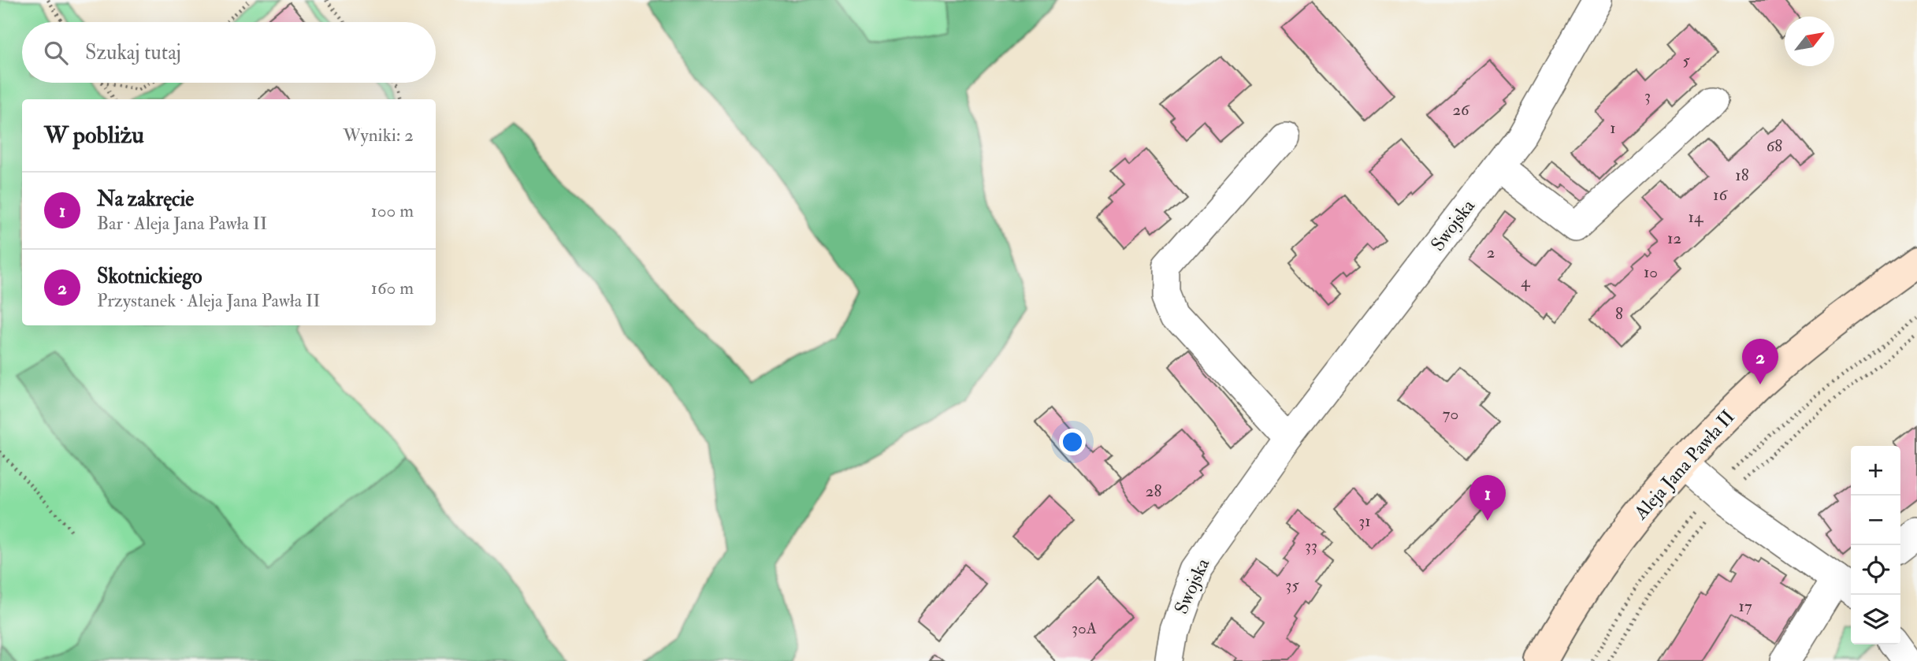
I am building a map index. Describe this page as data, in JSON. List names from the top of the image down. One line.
{"streets":{"street":["Swojska","Aleja Jana Pawła II"]},"house_numbers":["5","3","26","1","68","18","16","14","12","2","10","4","8","70","28","31","33","35","17","30A"],"north":"top right","page":{"search":"Szukaj tutaj","heading":["W pobliżu","Wyniki: 2"],"list":[{"mark":"1","name":"Na zakręcie","note":"Bar · Aleja Jana Pawła II","value":"100 m"},{"mark":"2","name":"Skotnickiego","note":"Przystanek · Aleja Jana Pawła II","value":"160 m"}],"pins":["2","1"],"map_buttons":["+","−"]}}
